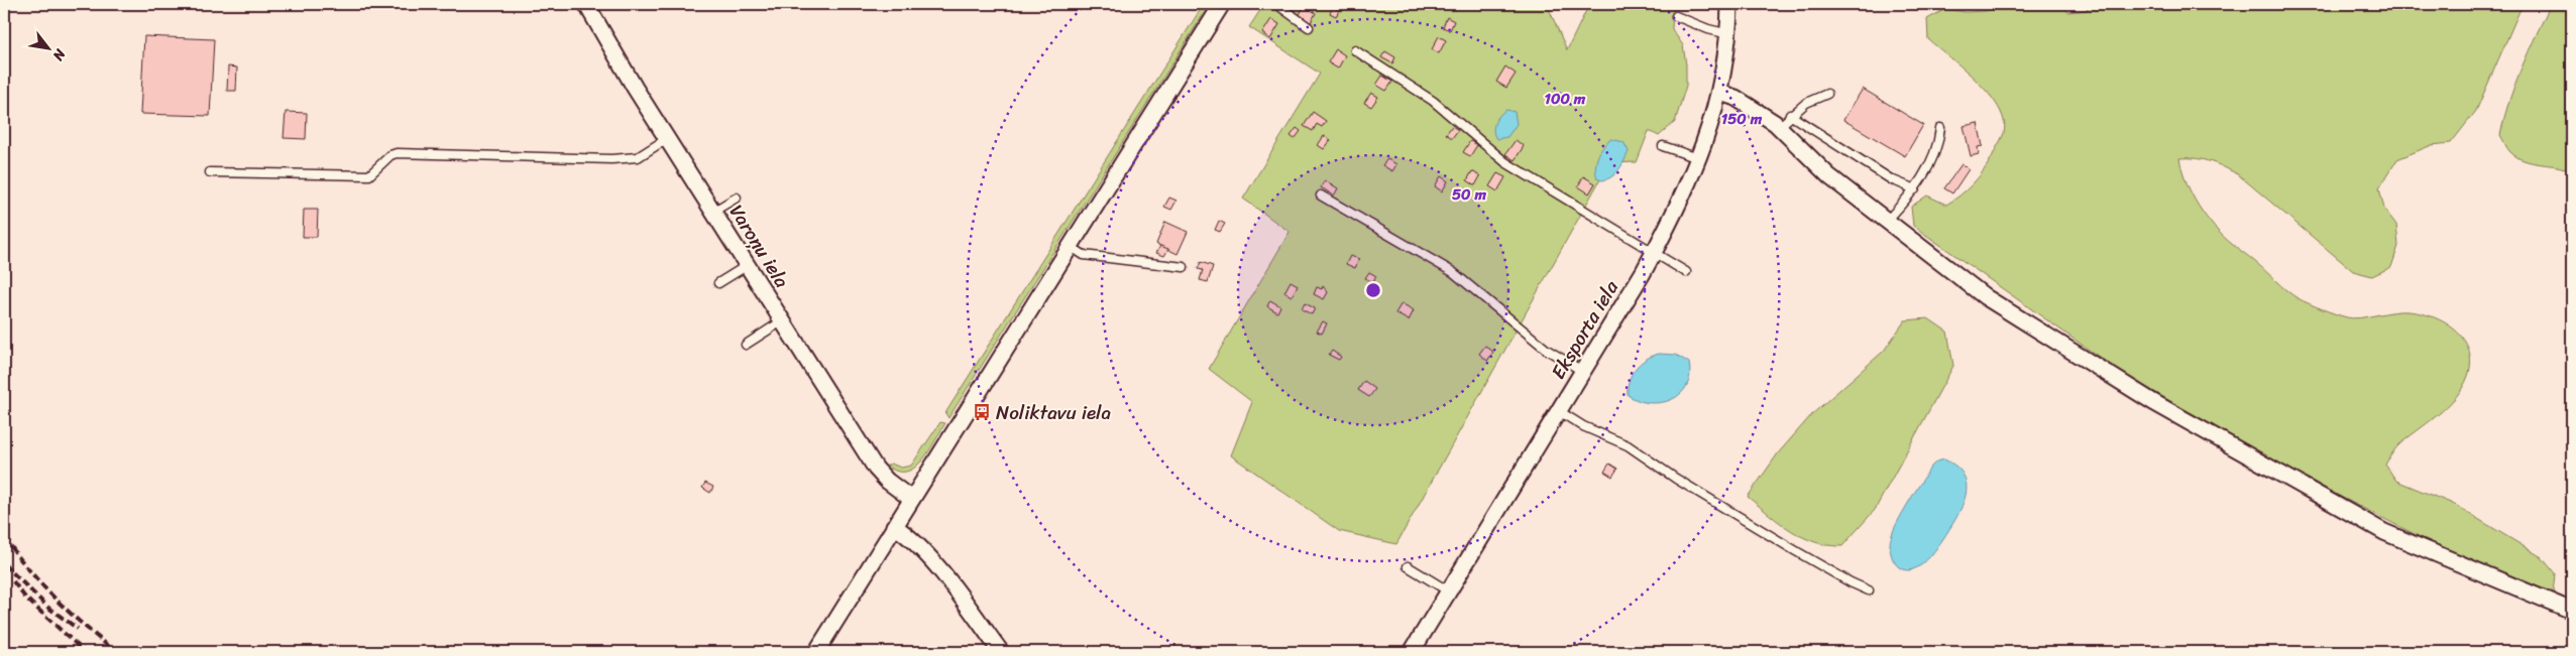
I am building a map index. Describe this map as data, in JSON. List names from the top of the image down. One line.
{"streets":{"street":["Varoņu iela","Eksporta iela"]},"places":{"bus stop":["Noliktavu iela"]},"north":"bottom right","rings":["100 m","150 m","50 m"]}
